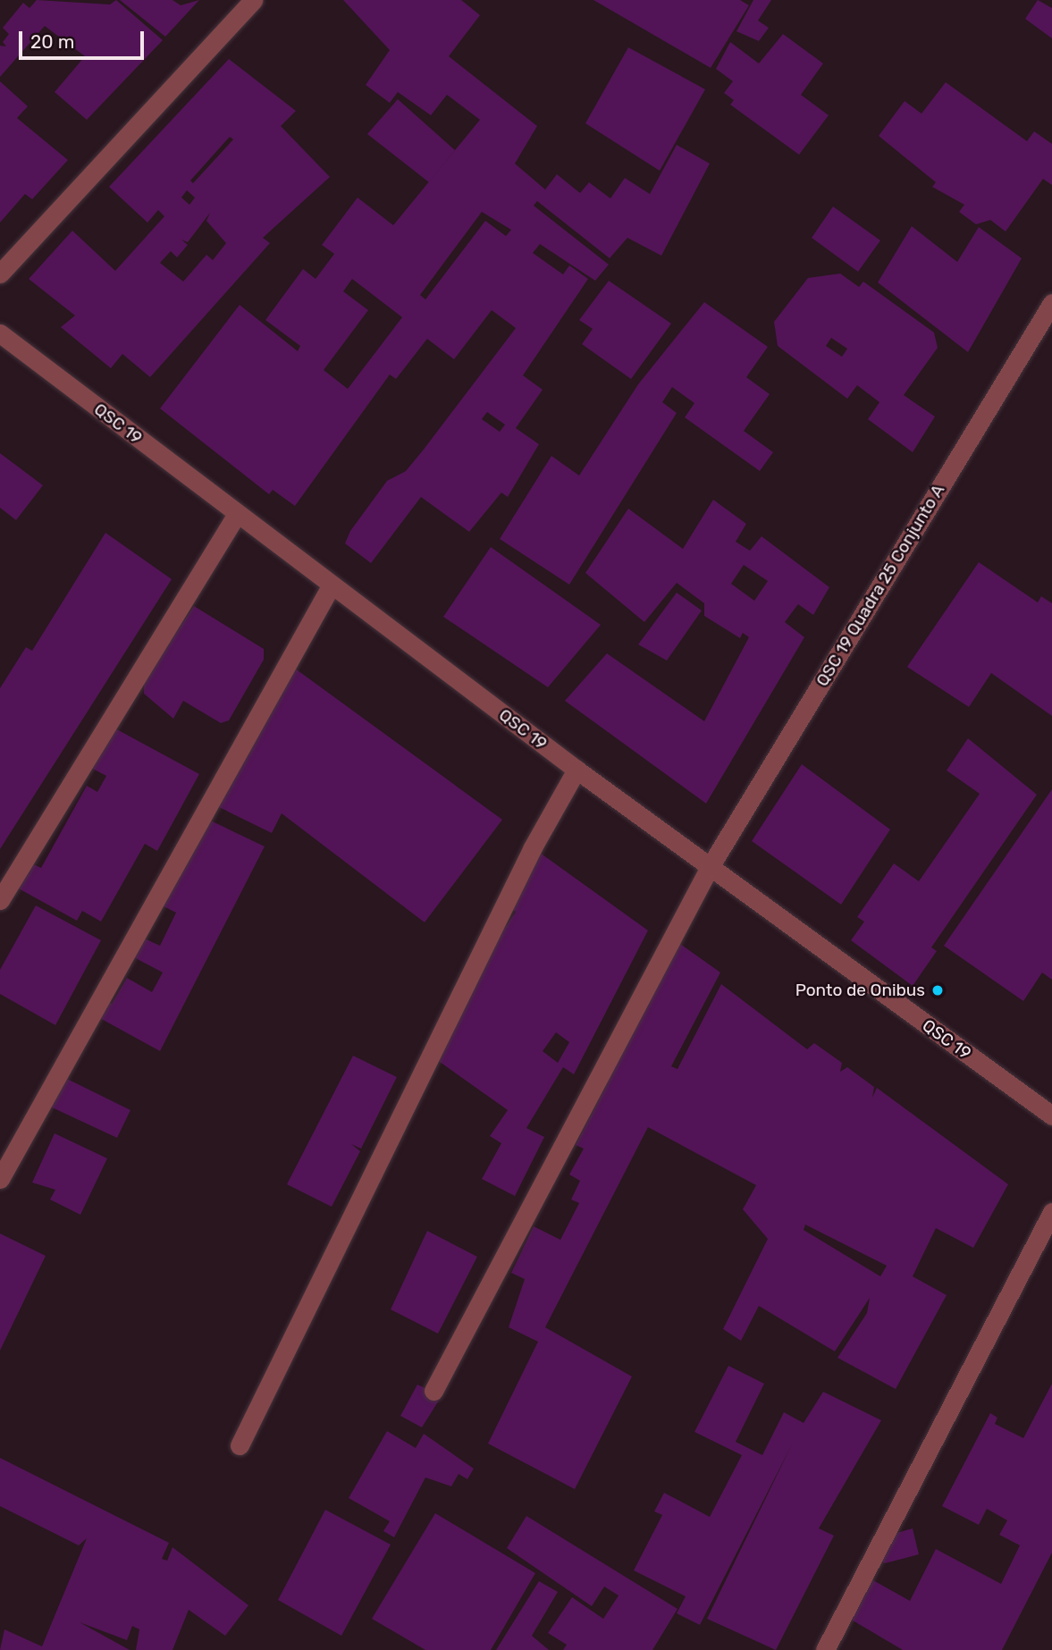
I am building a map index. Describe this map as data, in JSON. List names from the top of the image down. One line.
{"streets":{"street":["QSC 19","QSC 19 Quadra 25 Conjunto A"]},"crossings":[["QSC 19","QSC 19 Quadra 25 Conjunto A"]],"places":["Ponto de Onibus"],"scale_bar":"20 m"}
